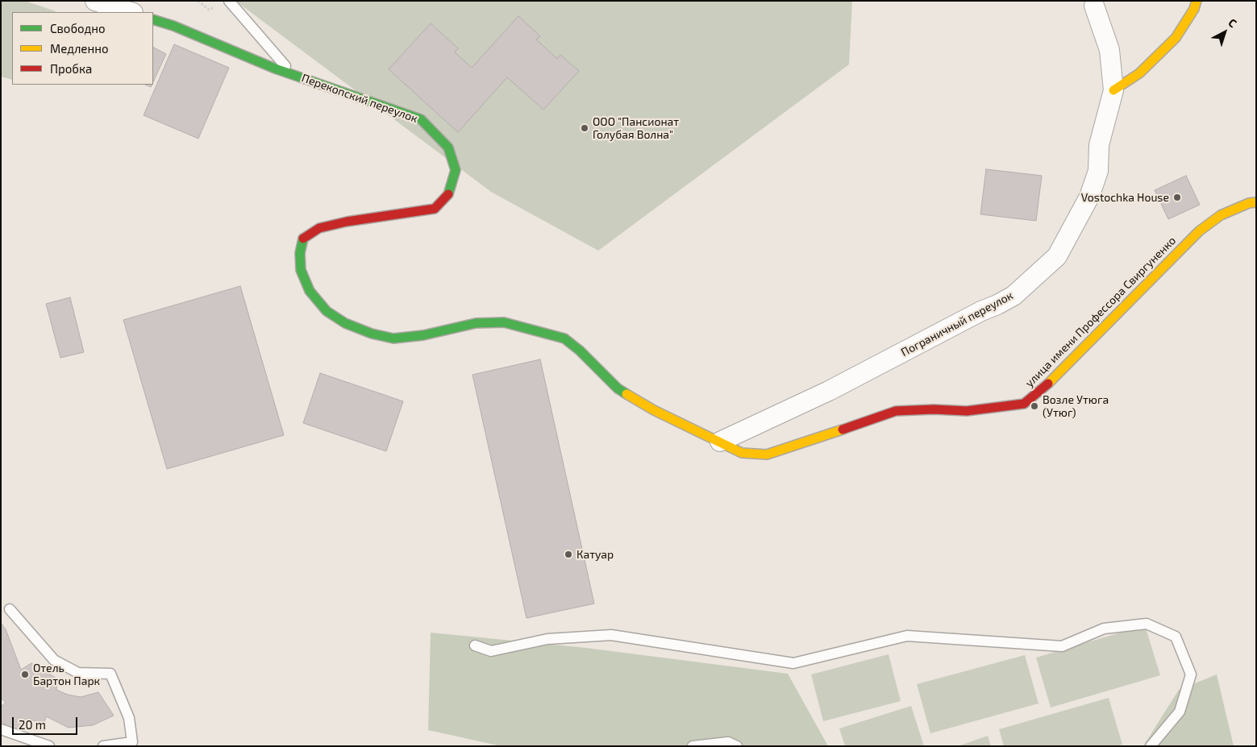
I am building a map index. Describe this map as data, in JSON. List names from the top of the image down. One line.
{"streets":{"street":["Перекопский переулок","улица имени Профессора Свиргуненко","Пограничный переулок"]},"crossings":[["Перекопский переулок","улица имени Профессора Свиргуненко"],["Перекопский переулок","Пограничный переулок"],["улица имени Профессора Свиргуненко","Пограничный переулок"]],"places":["ООО \"Пансионат Голубая Волна\"","Vostochka House","Возле Утюга (Утюг)","Катуар","Отель Бартон Парк"],"legend":["Свободно","Медленно","Пробка"],"scale_bar":"20 m","north":"top right"}
